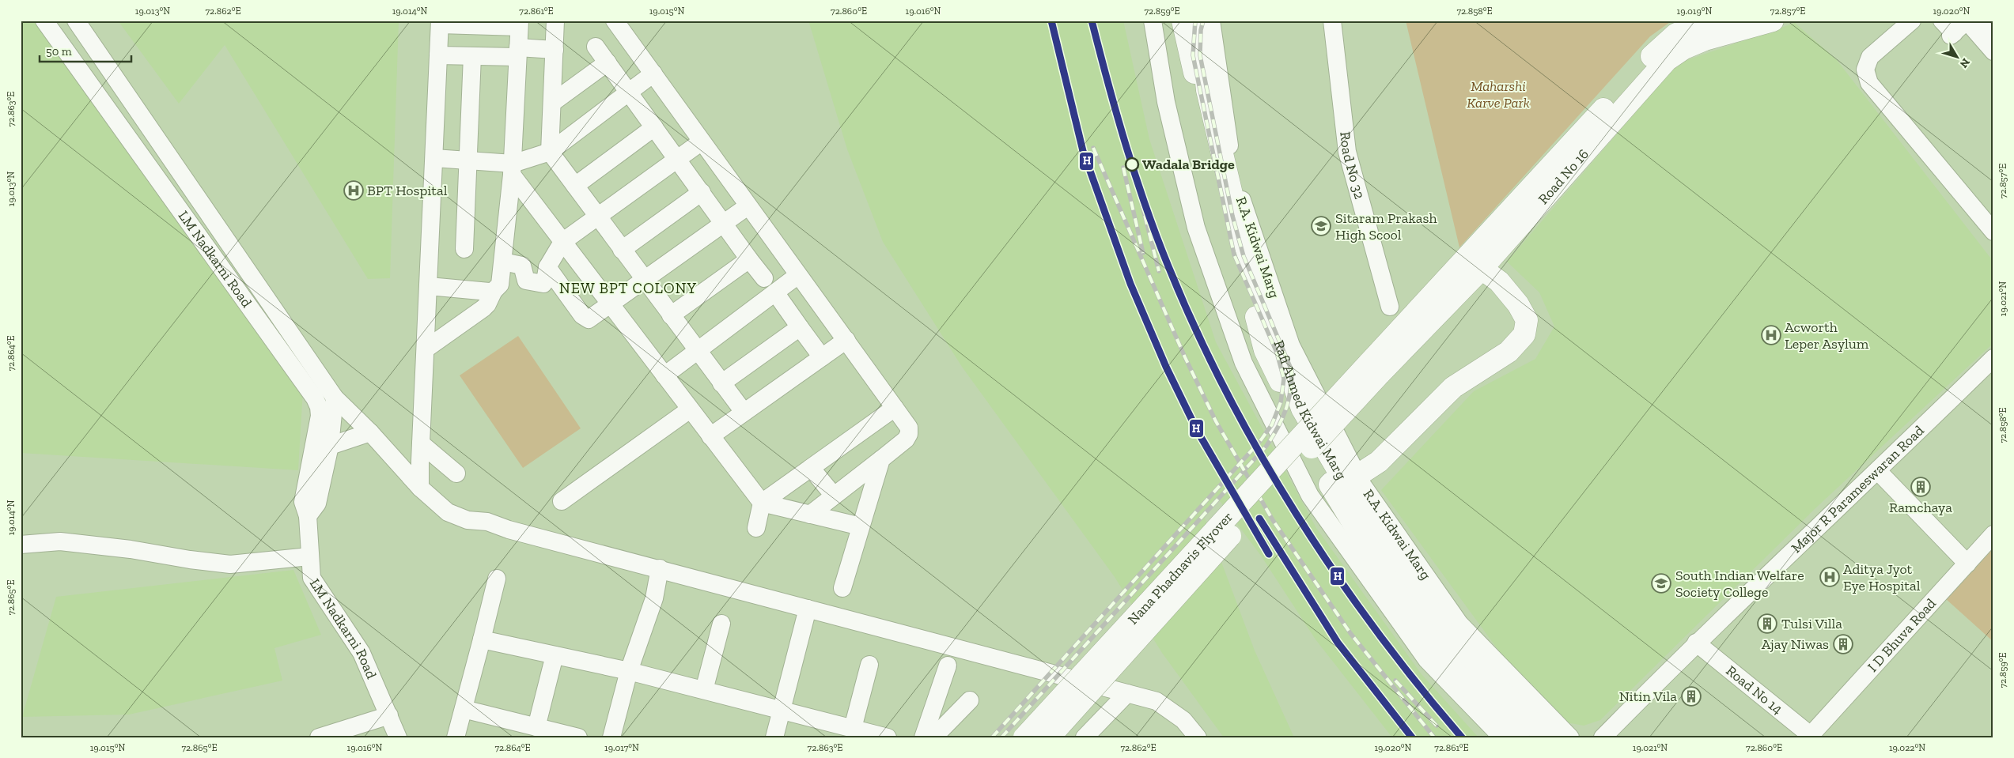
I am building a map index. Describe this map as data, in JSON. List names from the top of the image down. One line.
{"streets":{"main road":["Road No 16","Rafi Ahmed Kidwai Marg","Nana Phadnavis Flyover"],"street":["Road No 32","R.A. Kidwai Marg","LM Nadkarni Road","Major R Parameswaran Road","I D Bhuva Road","Road No 14"]},"crossings":[["Road No 16","Nana Phadnavis Flyover"],["R.A. Kidwai Marg","Rafi Ahmed Kidwai Marg"],["Major R Parameswaran Road","Road No 14"],["I D Bhuva Road","Road No 14"]],"districts":["NEW BPT COLONY"],"parks":["Maharshi Karve Park"],"places":{"other":["Wadala Bridge"],"hospital":["BPT Hospital","Acworth Leper Asylum","Aditya Jyot Eye Hospital"],"school or university":["Sitaram Prakash High Scool","South Indian Welfare Society College"],"building":["Ramchaya","Tulsi Villa","Ajay Niwas","Nitin Vila"]},"lines":["transit line H"],"scale_bar":"50 m","north":"bottom right","coordinates":["19.013°N","72.862°E","19.014°N","72.861°E","19.015°N","72.860°E","19.016°N","72.859°E","72.858°E","19.019°N","72.857°E","19.020°N","72.863°E","19.021°N","72.864°E","72.865°E","19.017°N","19.022°N"]}
